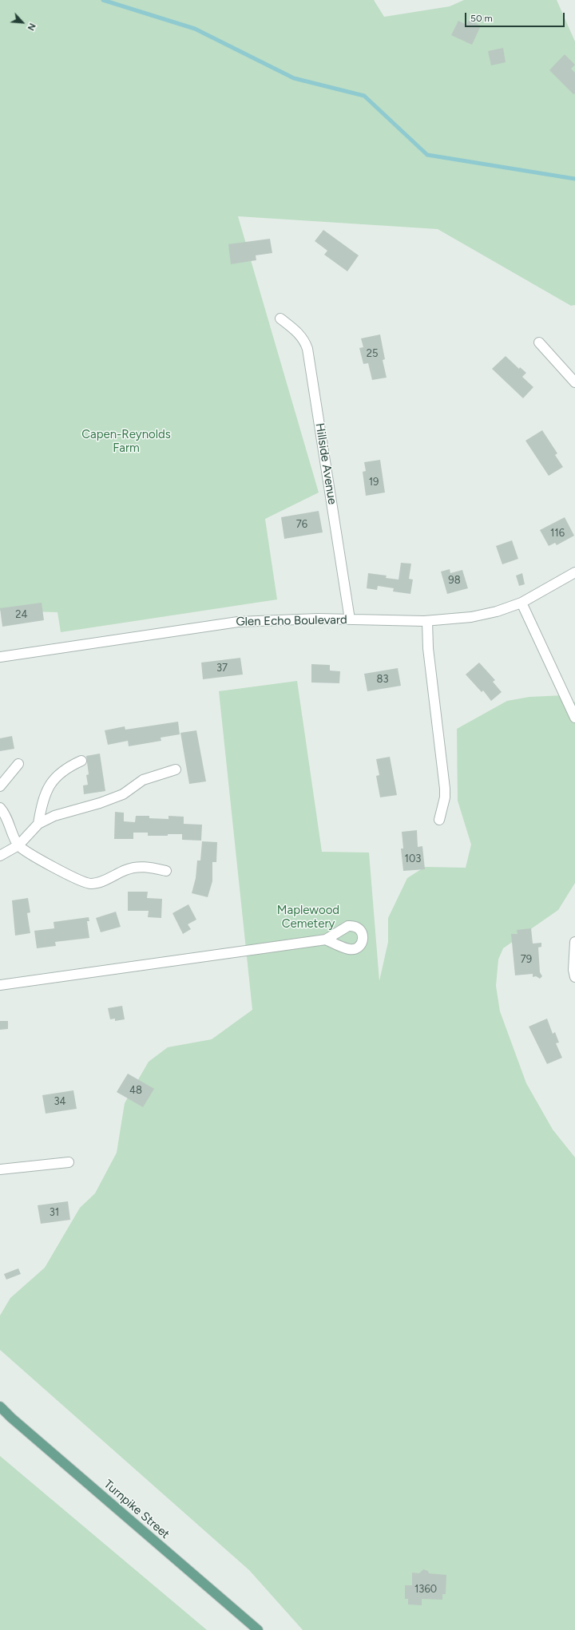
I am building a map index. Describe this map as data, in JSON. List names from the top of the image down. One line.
{"streets":{"main road":["Turnpike Street"],"street":["Hillside Avenue","Glen Echo Boulevard"]},"crossings":[["Hillside Avenue","Glen Echo Boulevard"]],"parks":["Capen-Reynolds Farm","Maplewood Cemetery"],"house_numbers":["25","19","76","116","98","24","37","83","103","79","48","34","31","1360"],"scale_bar":"50 m","north":"bottom right"}
